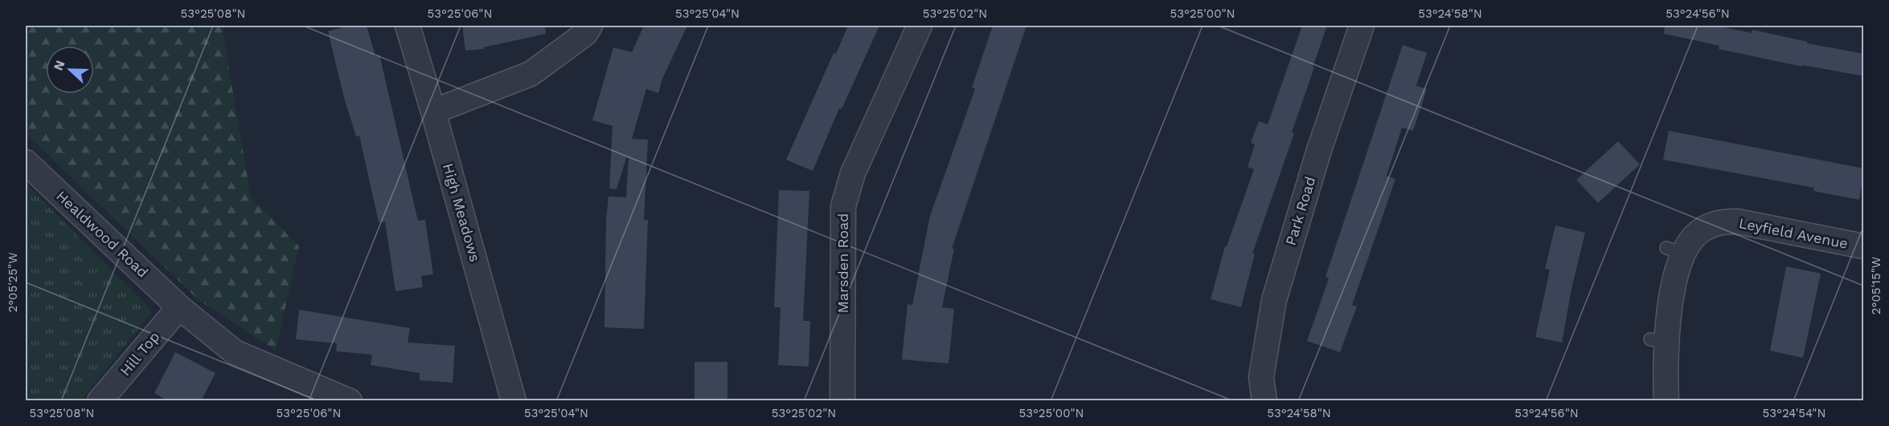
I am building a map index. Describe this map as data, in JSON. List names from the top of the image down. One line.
{"streets":{"street":["Park Road","High Meadows","Leyfield Avenue","Healdwood Road","Marsden Road","Hill Top"]},"crossings":[["Healdwood Road","Hill Top"]],"north":"left","coordinates":["53°25'08\"N","53°25'06\"N","53°25'04\"N","53°25'02\"N","53°25'00\"N","53°24'58\"N","53°24'56\"N","2°05'25\"W","2°05'15\"W","53°24'54\"N"]}
